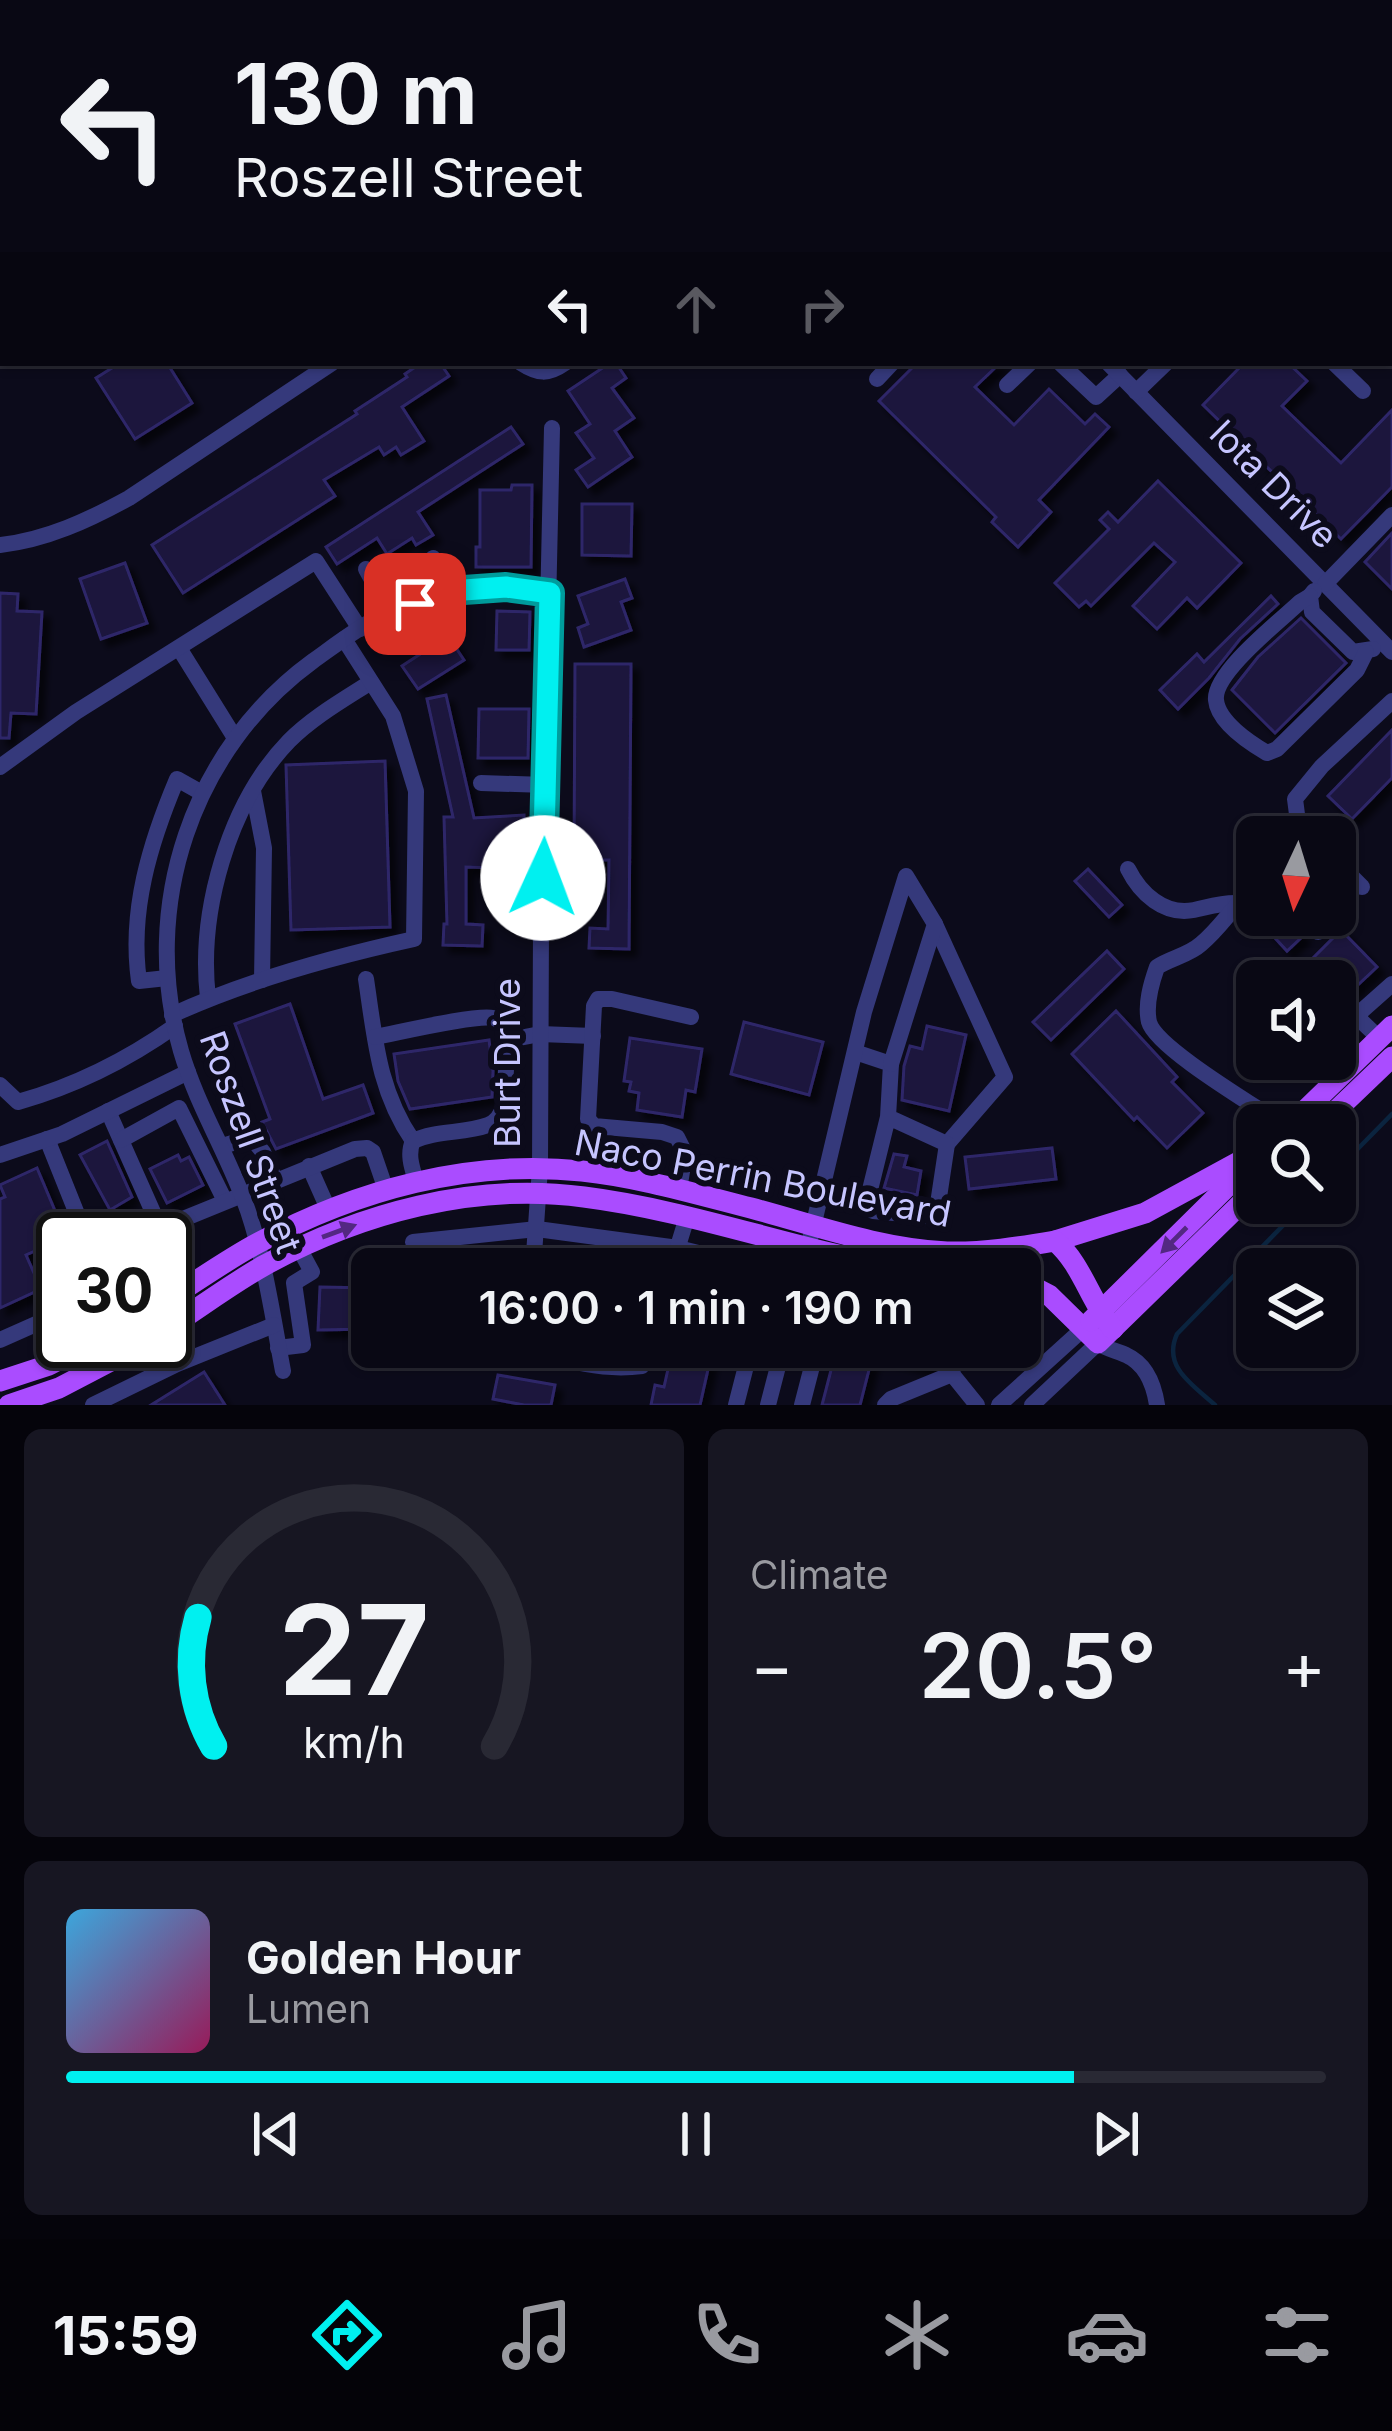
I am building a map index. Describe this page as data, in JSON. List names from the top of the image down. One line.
{"streets":{"main road":["Naco Perrin Boulevard"],"street":["Iota Drive","Burt Drive","Roszell Street"]},"crossings":[["Burt Drive","Roszell Street"],["Burt Drive","Naco Perrin Boulevard"],["Roszell Street","Naco Perrin Boulevard"]],"north":"bottom","page":{"turn":["130 m","Roszell Street"],"limit":"30","trip":"16:00 · 1 min · 190 m","tile":"Climate","heat":["−","20.5°","+"],"song":["Golden Hour","Lumen"],"tabs":"15:59","gauge":["27","km/h"]}}
